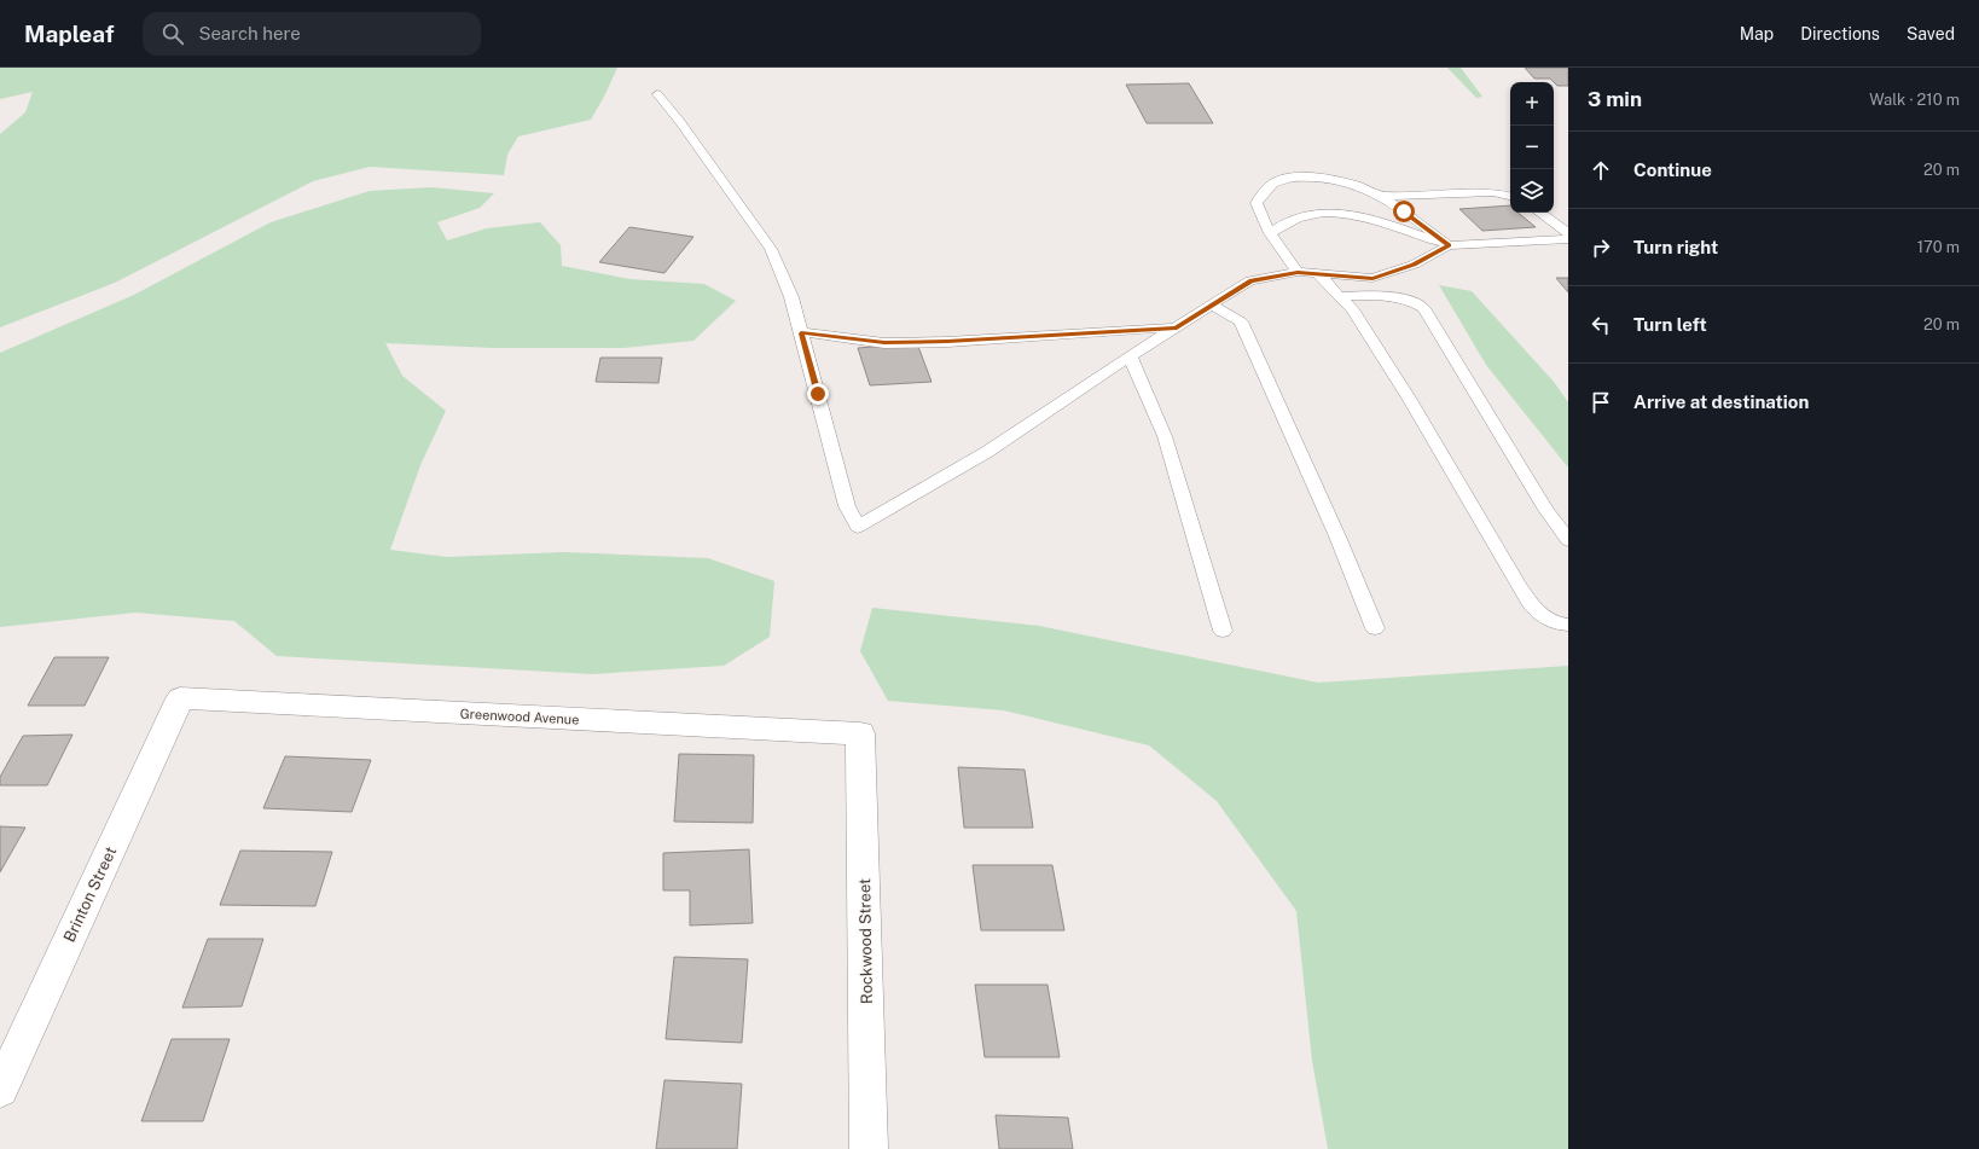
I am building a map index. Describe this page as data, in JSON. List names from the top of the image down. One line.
{"streets":{"street":["Greenwood Avenue","Brinton Street","Rockwood Street"]},"crossings":[["Greenwood Avenue","Brinton Street"],["Greenwood Avenue","Rockwood Street"]],"page":{"header":"Mapleaf","search":"Search here","nav":["Map","Directions","Saved"],"heading":["3 min","Walk · 210 m"],"map_buttons":["+","−"],"list":[["Continue","20 m"],["Turn right","170 m"],["Turn left","20 m"],"Arrive at destination"]}}
